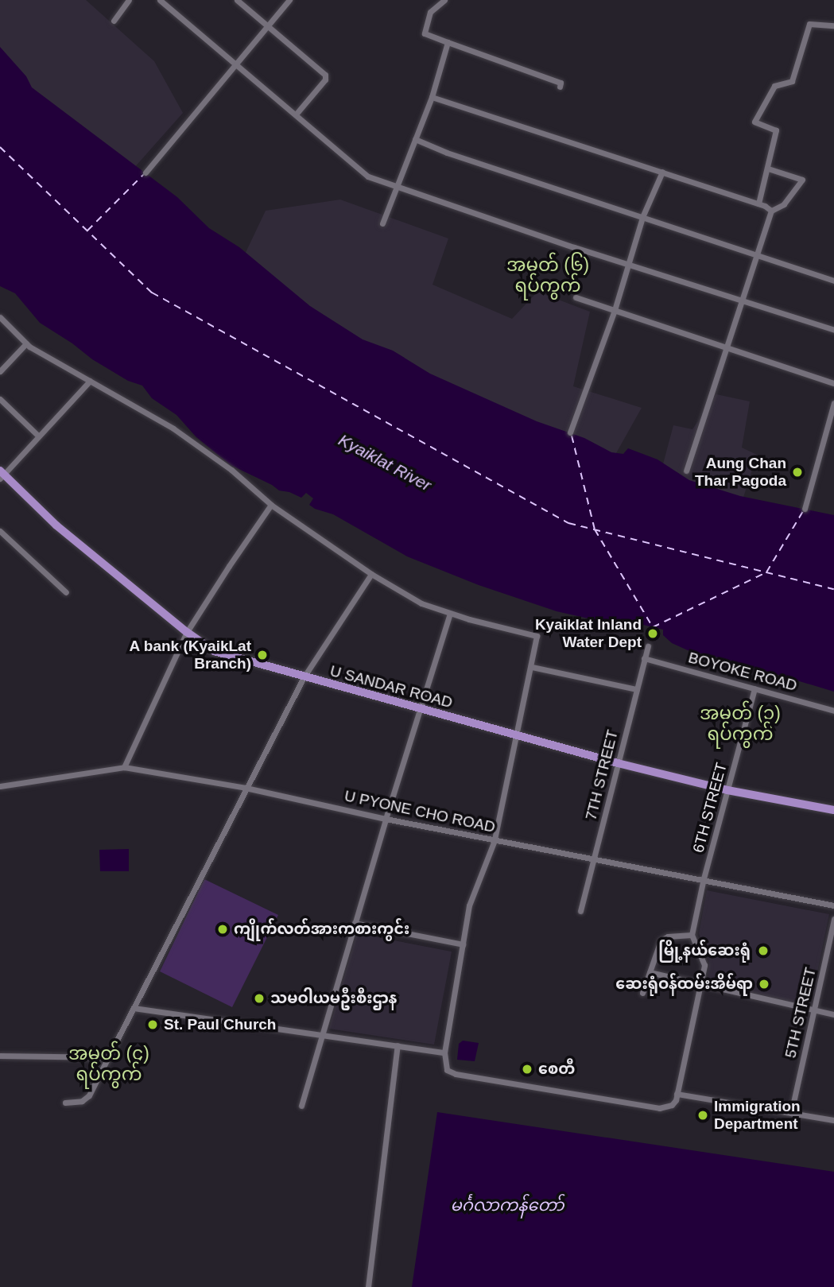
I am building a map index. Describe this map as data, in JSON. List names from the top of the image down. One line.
{"streets":{"main road":["U SANDAR ROAD"],"street":["BOYOKE ROAD","7TH STREET","6TH STREET","U PYONE CHO ROAD","5TH STREET"]},"crossings":[["BOYOKE ROAD","7TH STREET"],["BOYOKE ROAD","6TH STREET"],["U SANDAR ROAD","7TH STREET"],["U SANDAR ROAD","6TH STREET"],["7TH STREET","U PYONE CHO ROAD"],["6TH STREET","U PYONE CHO ROAD"]],"districts":["အမှတ် (၆) ရပ်ကွက်","အမှတ် (၃) ရပ်ကွက်","အမှတ် (၄) ရပ်ကွက်"],"water":["Kyaiklat River","မင်္ဂလာကန်တော်"],"places":["Aung Chan Thar Pagoda","Kyaiklat Inland Water Dept","A bank (KyaikLat Branch)","ကျိုက်လတ်အားကစားကွင်း","မြို့နယ်ဆေးရုံ","ဆေးရုံဝန်ထမ်းအိမ်ရာ","သမဝါယမဦးစီးဌာန","St. Paul Church","စေတီ","Immigration Department"]}
